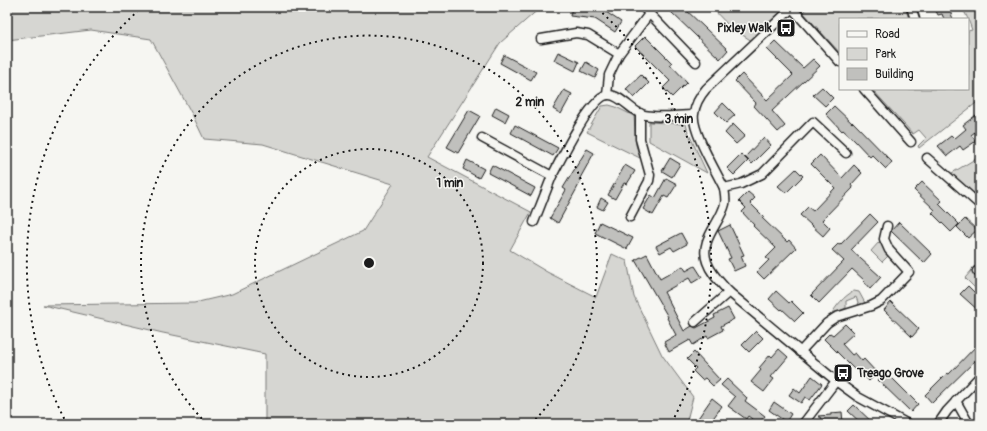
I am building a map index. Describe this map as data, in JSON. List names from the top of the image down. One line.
{"places":{"bus stop":["Pixley Walk","Treago Grove"]},"legend":["Road","Park","Building"],"rings":["2 min","3 min","1 min"]}
